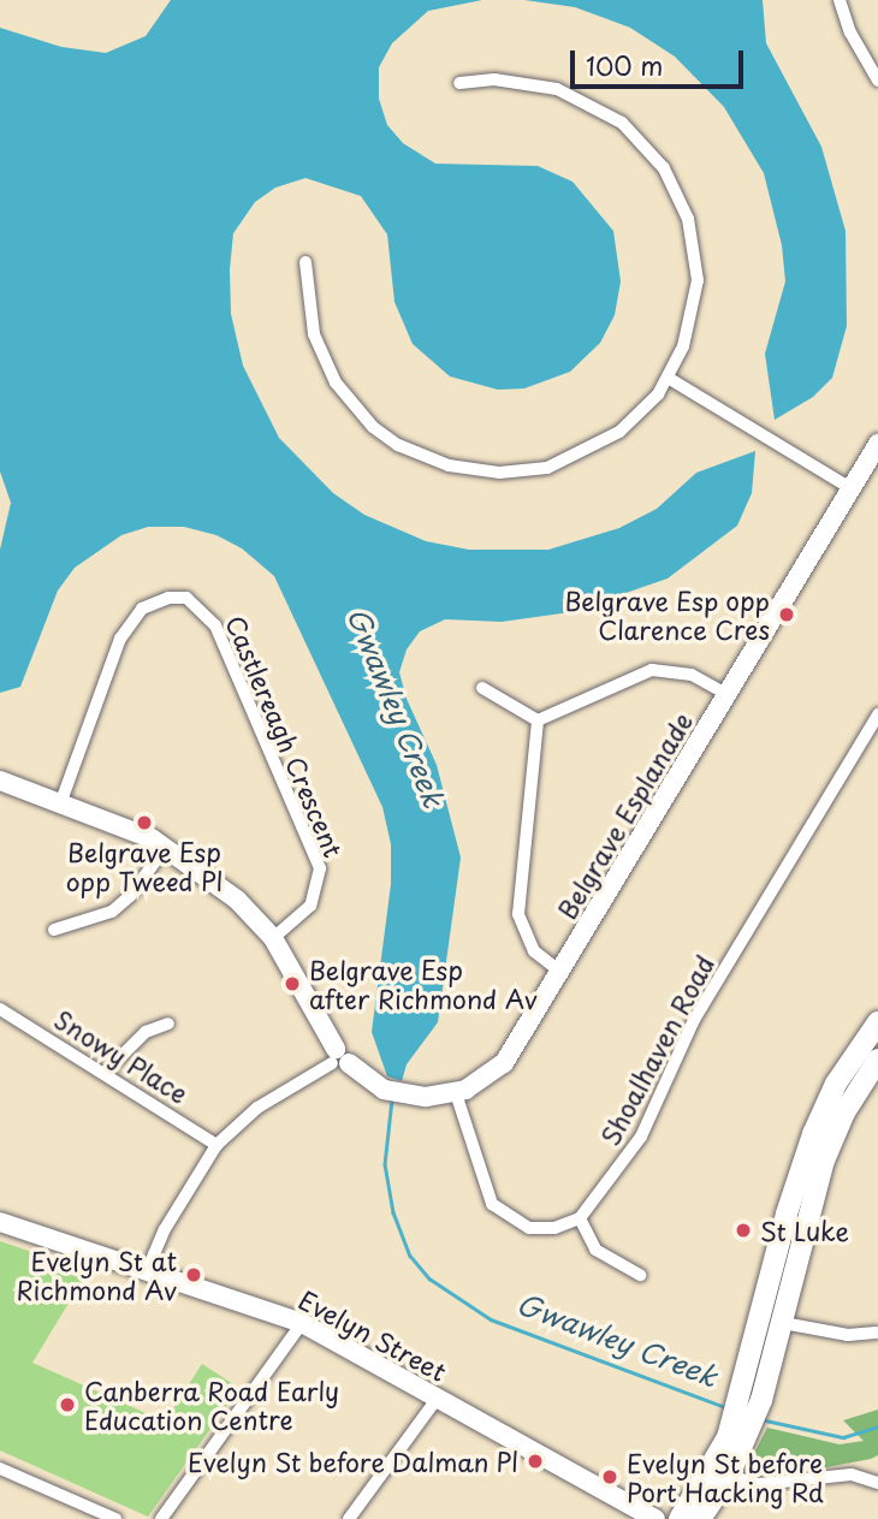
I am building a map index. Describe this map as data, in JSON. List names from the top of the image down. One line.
{"streets":{"street":["Castlereagh Crescent","Belgrave Esplanade","Shoalhaven Road","Snowy Place","Evelyn Street"]},"water":["Gwawley Creek"],"places":["Belgrave Esp opp Clarence Cres","Belgrave Esp opp Tweed Pl","Belgrave Esp after Richmond Av","St Luke","Evelyn St at Richmond Av","Canberra Road Early Education Centre","Evelyn St before Dalman Pl","Evelyn St before Port Hacking Rd"],"scale_bar":"100 m"}
